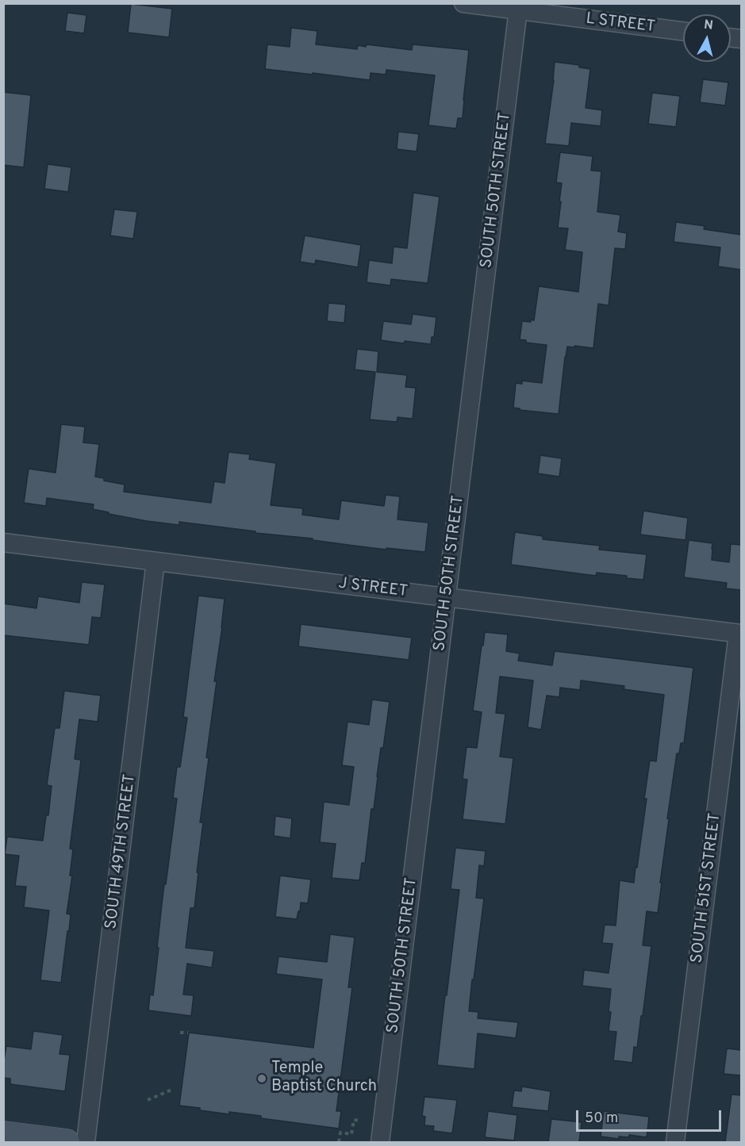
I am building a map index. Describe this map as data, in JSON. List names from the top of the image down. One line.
{"streets":{"street":["L STREET","SOUTH 50TH STREET","J STREET","SOUTH 49TH STREET","SOUTH 51ST STREET"]},"crossings":[["L STREET","SOUTH 50TH STREET"],["SOUTH 50TH STREET","J STREET"],["J STREET","SOUTH 49TH STREET"],["J STREET","SOUTH 51ST STREET"]],"places":["Temple Baptist Church"],"scale_bar":"50 m","north":"top"}
